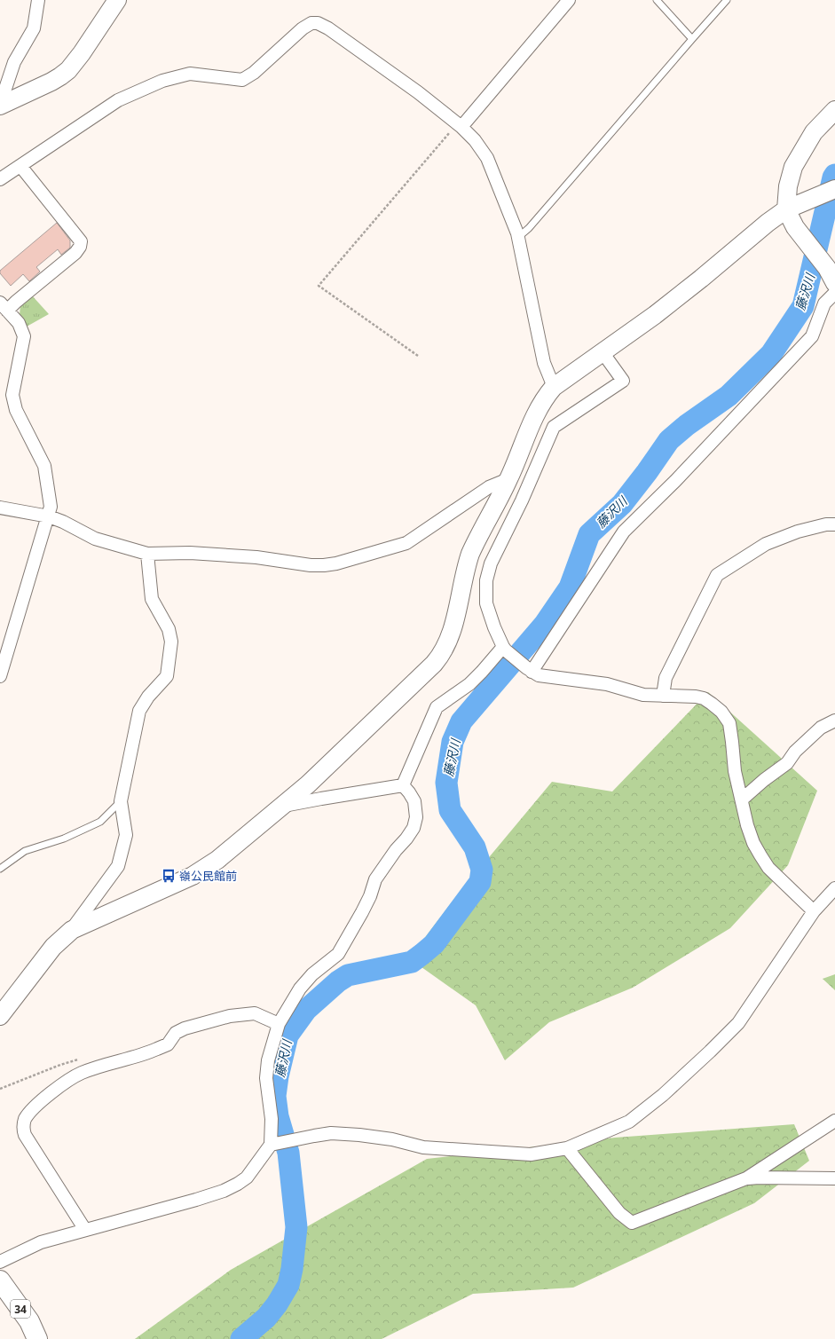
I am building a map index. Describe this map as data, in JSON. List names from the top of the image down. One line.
{"streets":{"main road":["34"]},"water":["藤沢川"],"places":{"bus stop":["嶺公民館前"]}}
